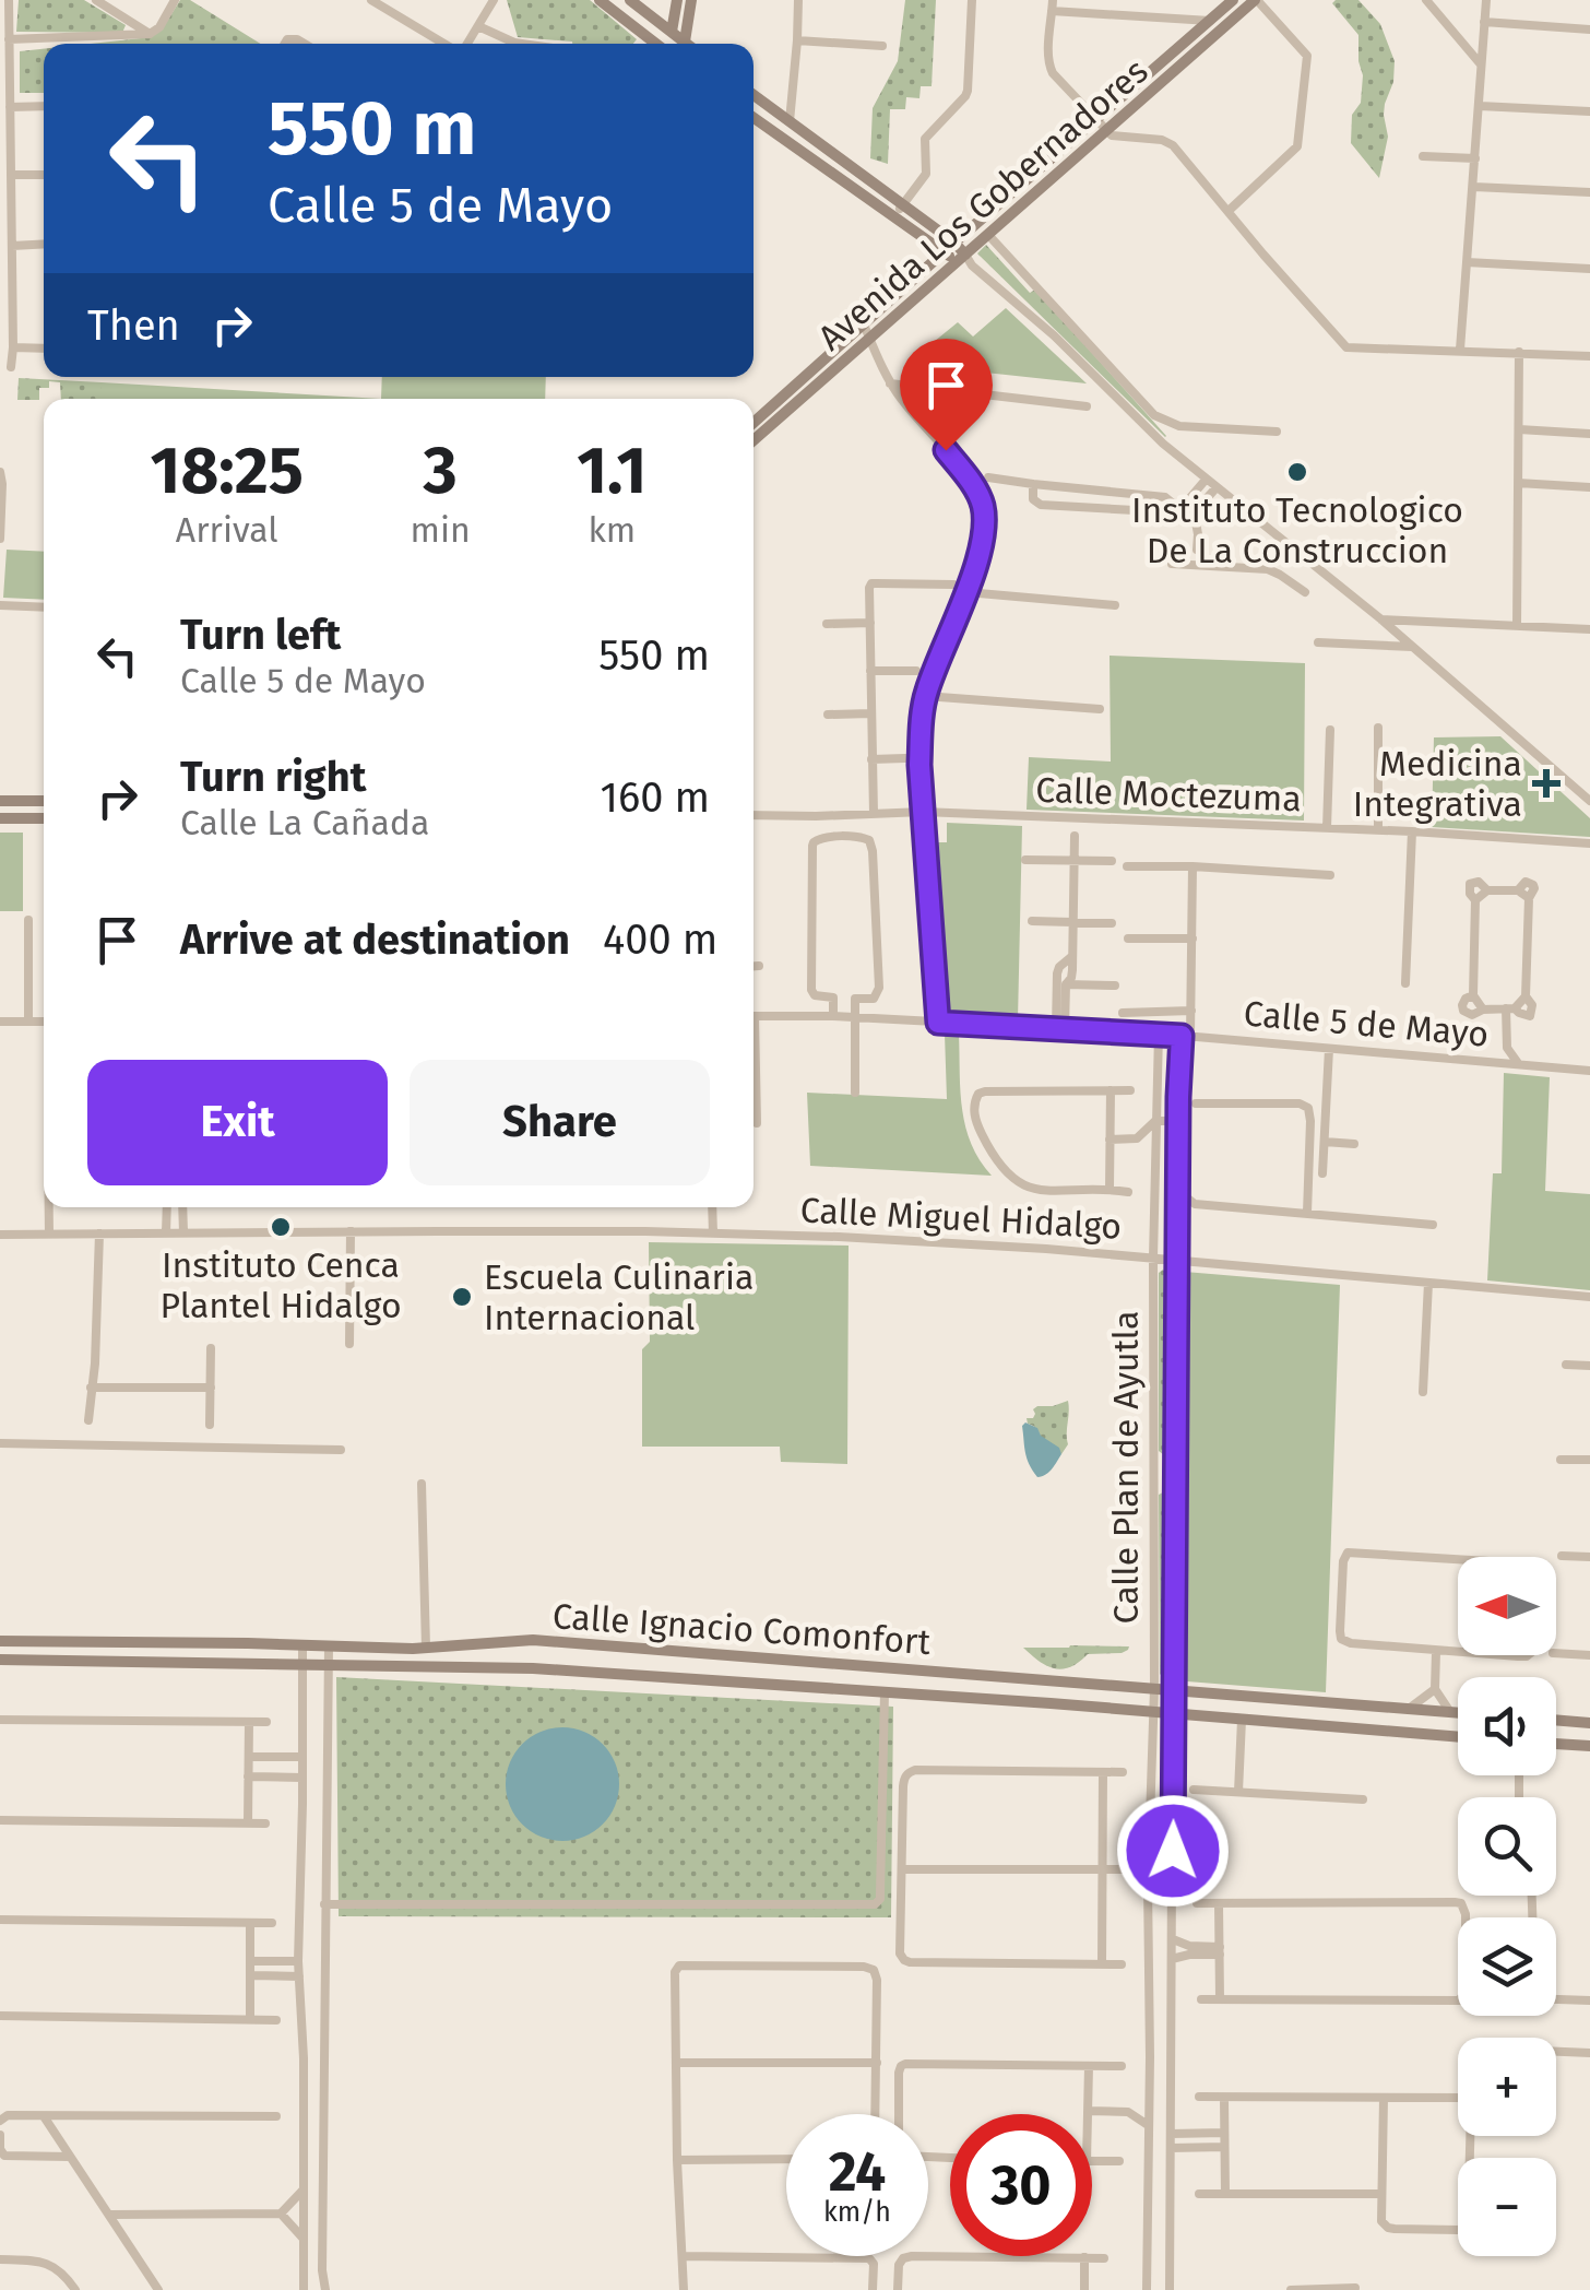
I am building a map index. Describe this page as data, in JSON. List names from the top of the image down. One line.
{"streets":{"main road":["Avenida Los Gobernadores","Calle Ignacio Comonfort"],"street":["Calle Moctezuma","Calle 5 de Mayo","Calle Miguel Hidalgo","Calle Plan de Ayutla"]},"crossings":[["Calle 5 de Mayo","Calle Plan de Ayutla"],["Calle Miguel Hidalgo","Calle Plan de Ayutla"],["Calle Plan de Ayutla","Calle Ignacio Comonfort"]],"places":{"other":["Instituto Tecnologico De La Construccion","Instituto Cenca Plantel Hidalgo","Escuela Culinaria Internacional"],"health":["Medicina Integrativa"]},"north":"left","page":{"turn":["550 m","Calle 5 de Mayo"],"then":"Then","eta":["18:25","Arrival","3","min","1.1","km"],"list":[{"name":"Turn left","note":"Calle 5 de Mayo","value":"550 m"},{"name":"Turn right","note":"Calle La Cañada","value":"160 m"},{"name":"Arrive at destination","value":"400 m"}],"buttons":["Exit","Share"],"map_buttons":["+","−"],"speed":"24 km/h","limit":"30"}}
